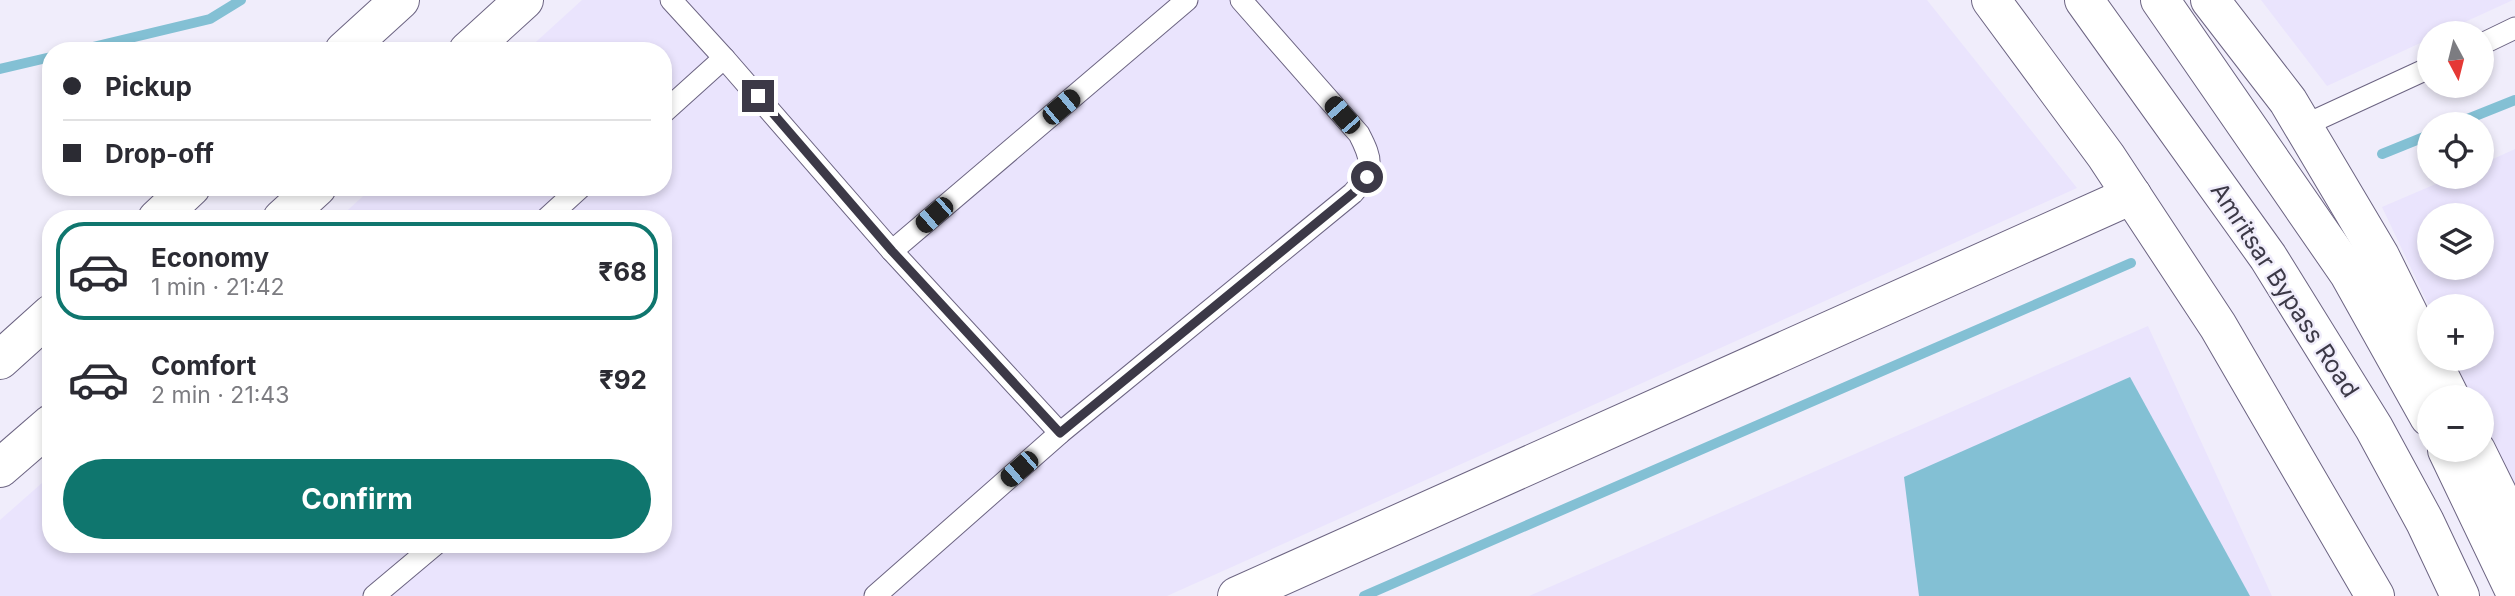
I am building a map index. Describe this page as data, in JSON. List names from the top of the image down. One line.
{"streets":{"main road":["Amritsar Bypass Road"]},"north":"bottom","page":{"map_buttons":["+","−"],"banner":["Pickup","Drop-off"],"list":[{"name":"Economy","note":"1 min · 21:42","value":"₹68"},{"name":"Comfort","note":"2 min · 21:43","value":"₹92"}],"buttons":"Confirm"}}
